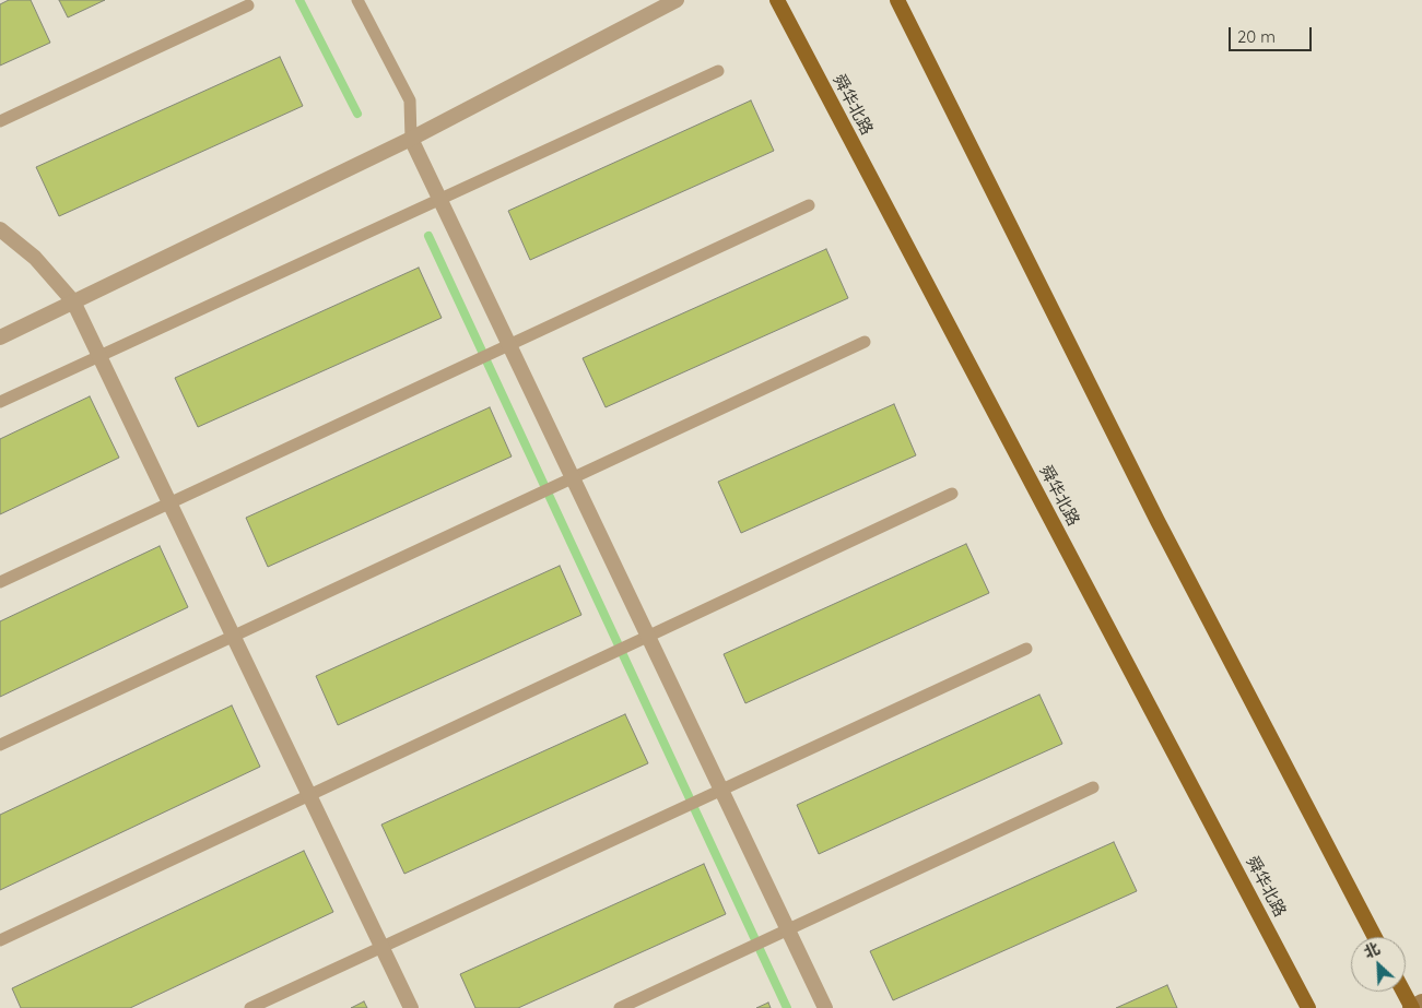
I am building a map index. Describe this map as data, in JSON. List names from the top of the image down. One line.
{"streets":{"main road":["舜华北路"]},"scale_bar":"20 m","north":"top left"}
